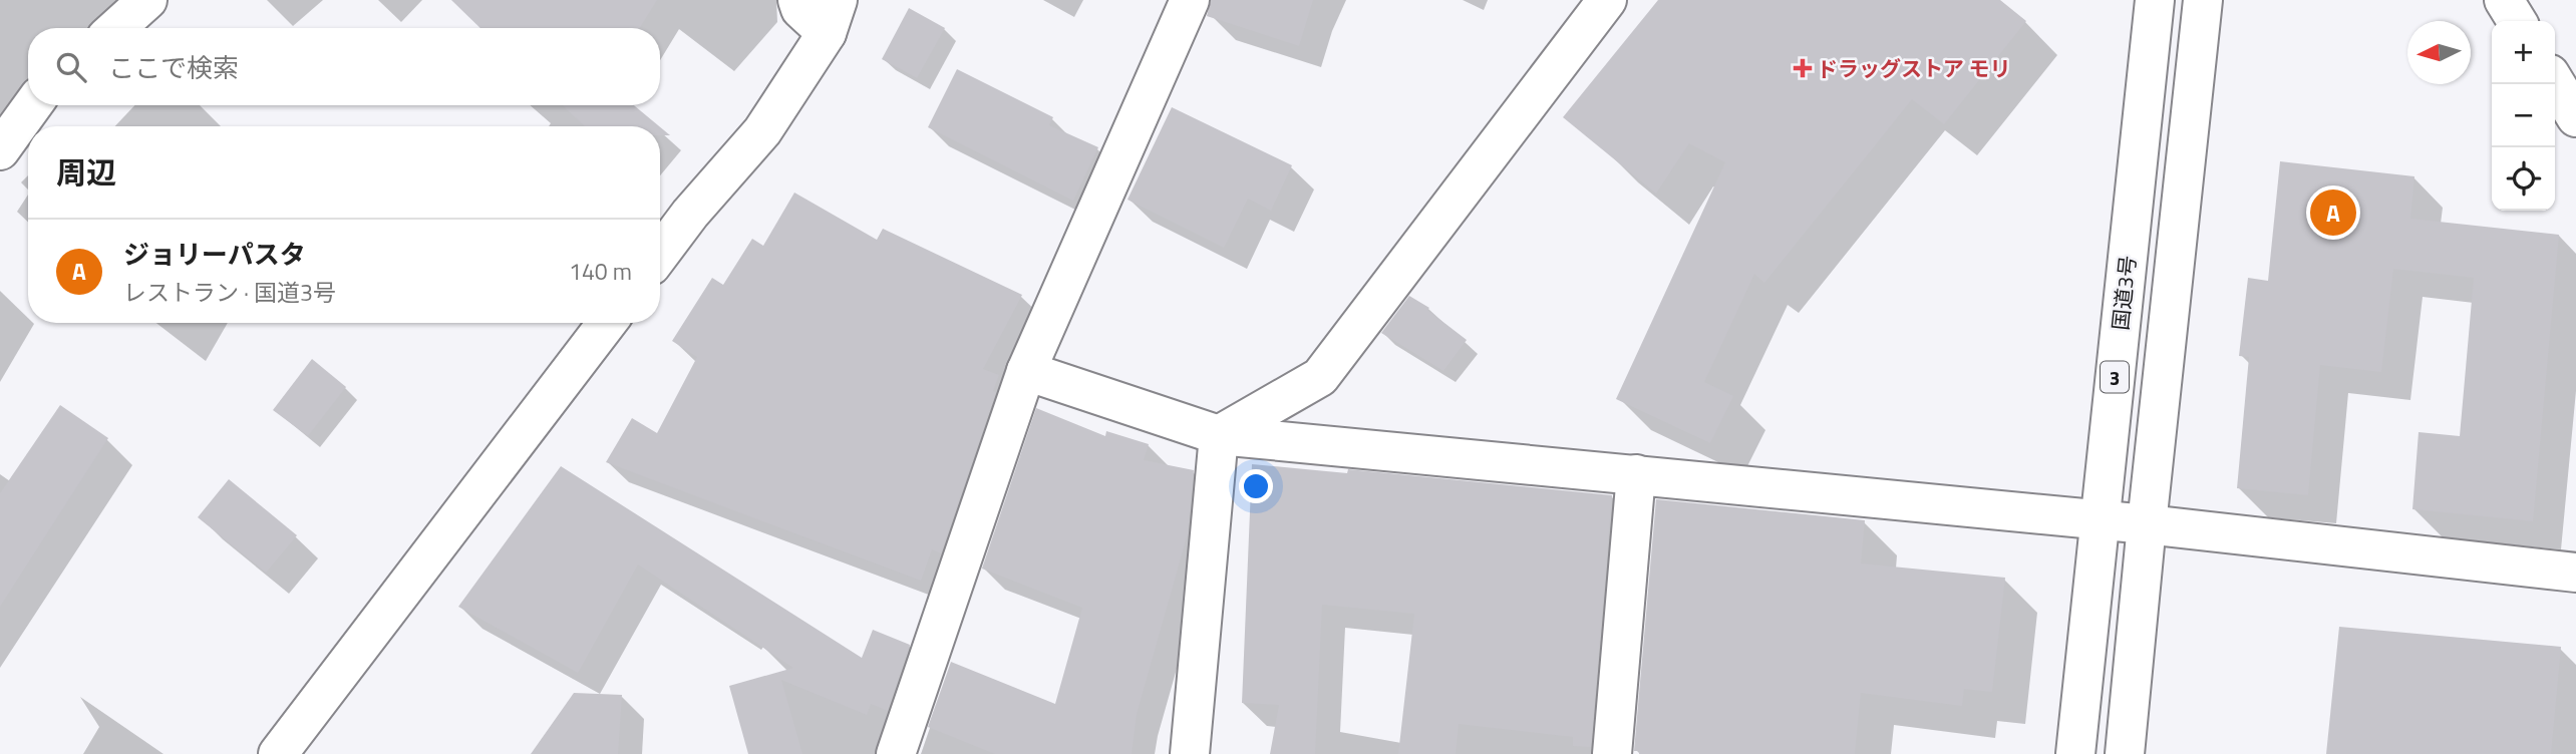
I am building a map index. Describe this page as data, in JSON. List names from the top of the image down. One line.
{"streets":{"main road":["国道3号","3"]},"places":{"health":["ドラッグストア モリ"]},"north":"left","page":{"map_buttons":["+","−"],"search":"ここで検索","heading":"周辺","pins":"A","list":[{"mark":"A","name":"ジョリーパスタ","note":"レストラン · 国道3号","value":"140 m"}]}}
